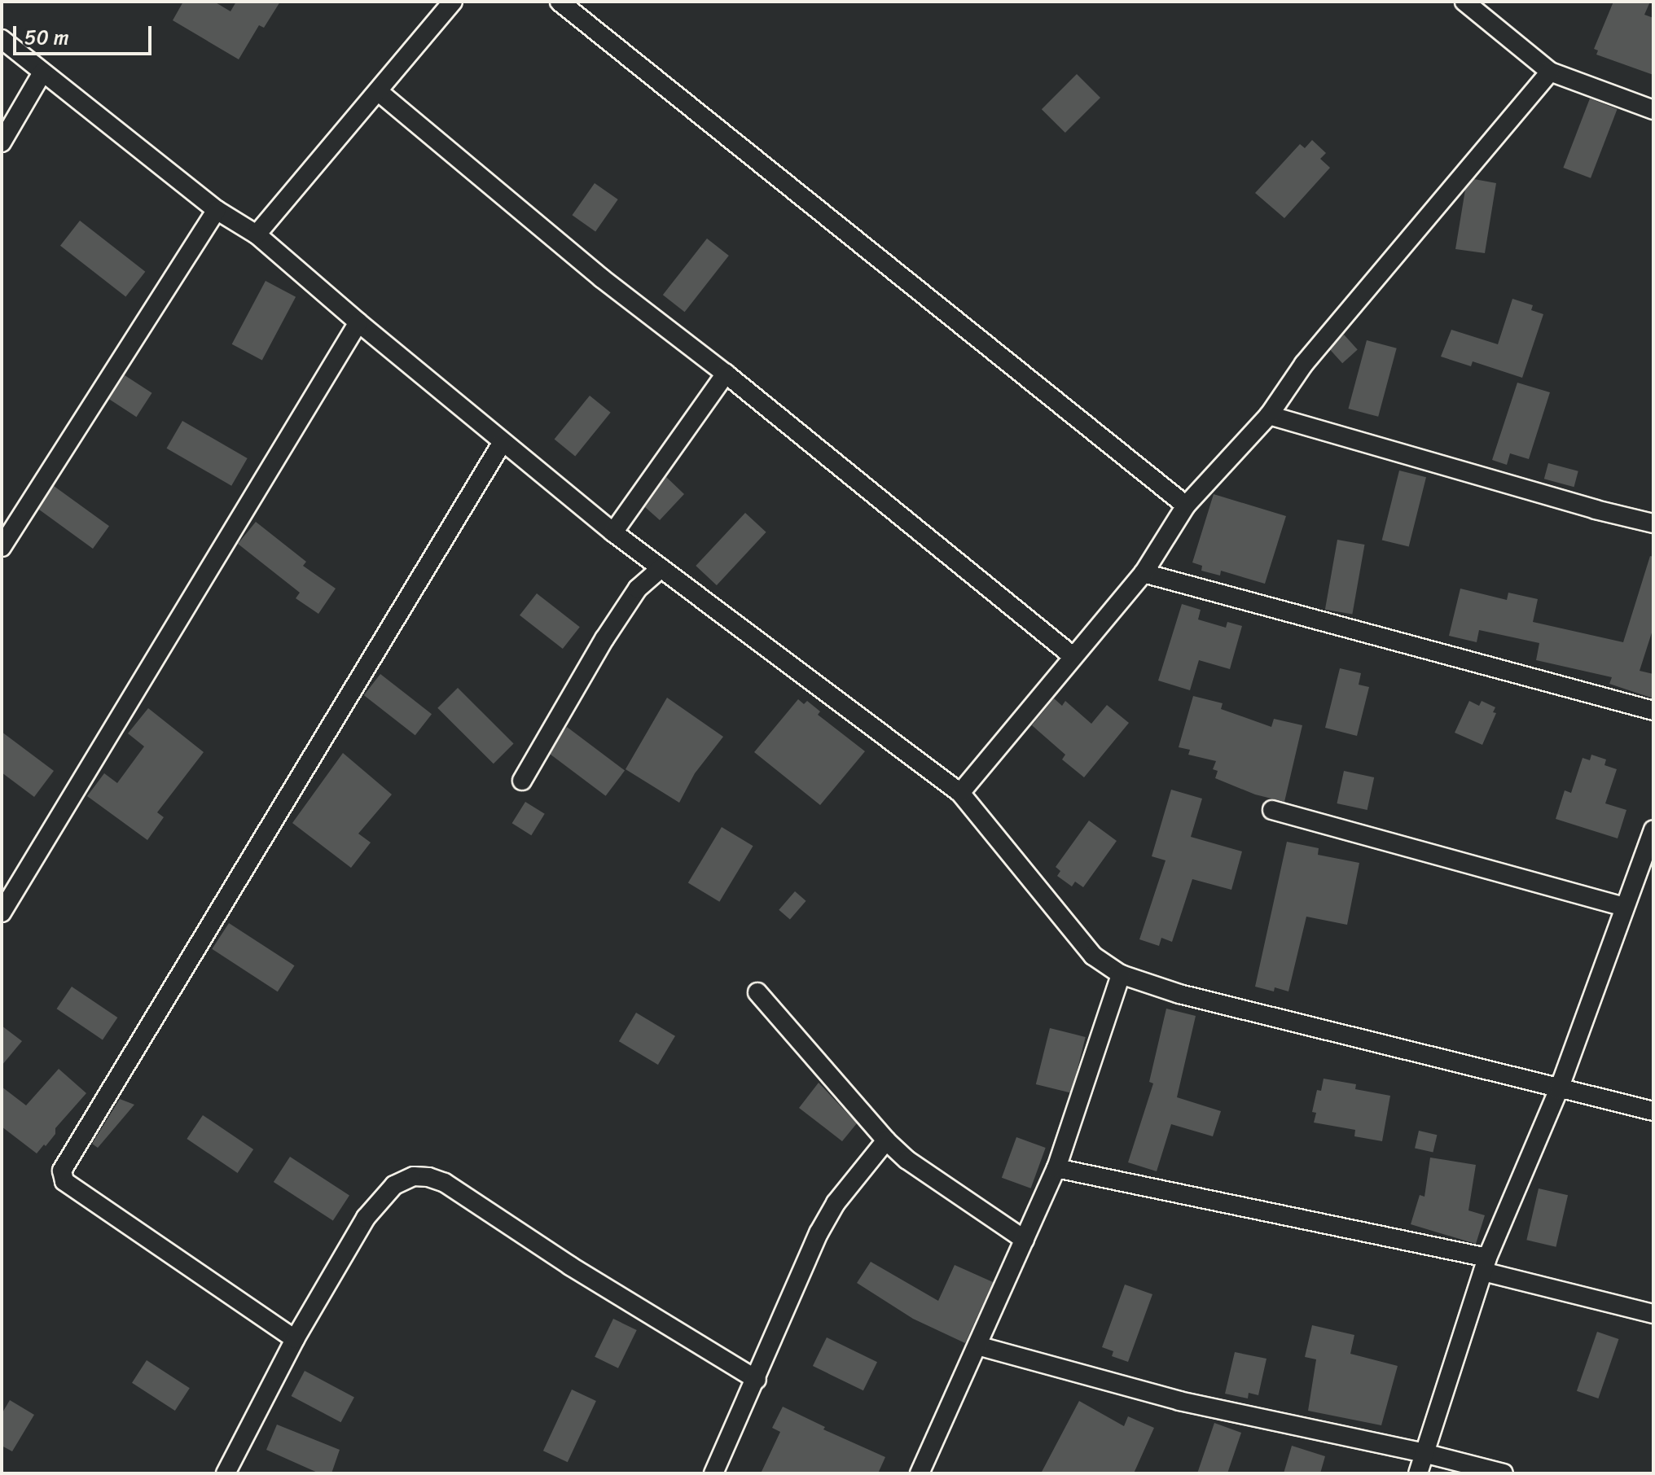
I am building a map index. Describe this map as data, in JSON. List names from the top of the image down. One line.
{"scale_bar":"50 m"}
